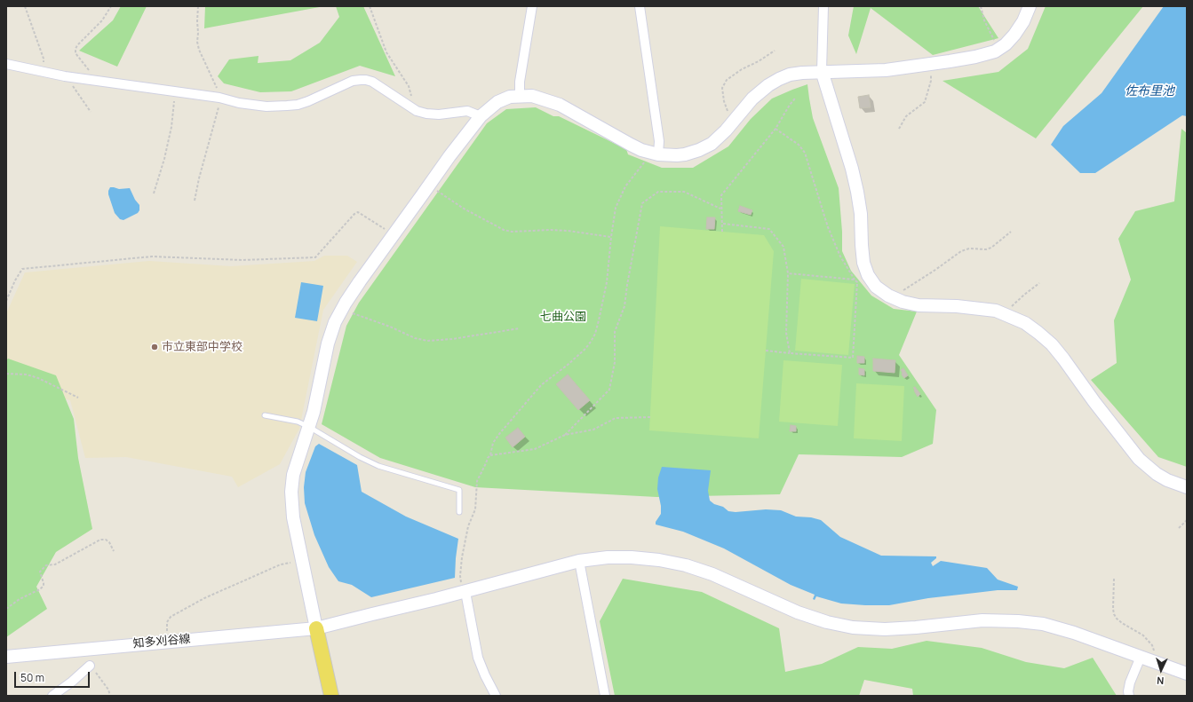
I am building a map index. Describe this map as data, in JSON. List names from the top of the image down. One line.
{"streets":{"street":["知多刈谷線"]},"water":["佐布里池"],"parks":["七曲公園"],"places":["市立東部中学校"],"scale_bar":"50 m","north":"bottom"}
